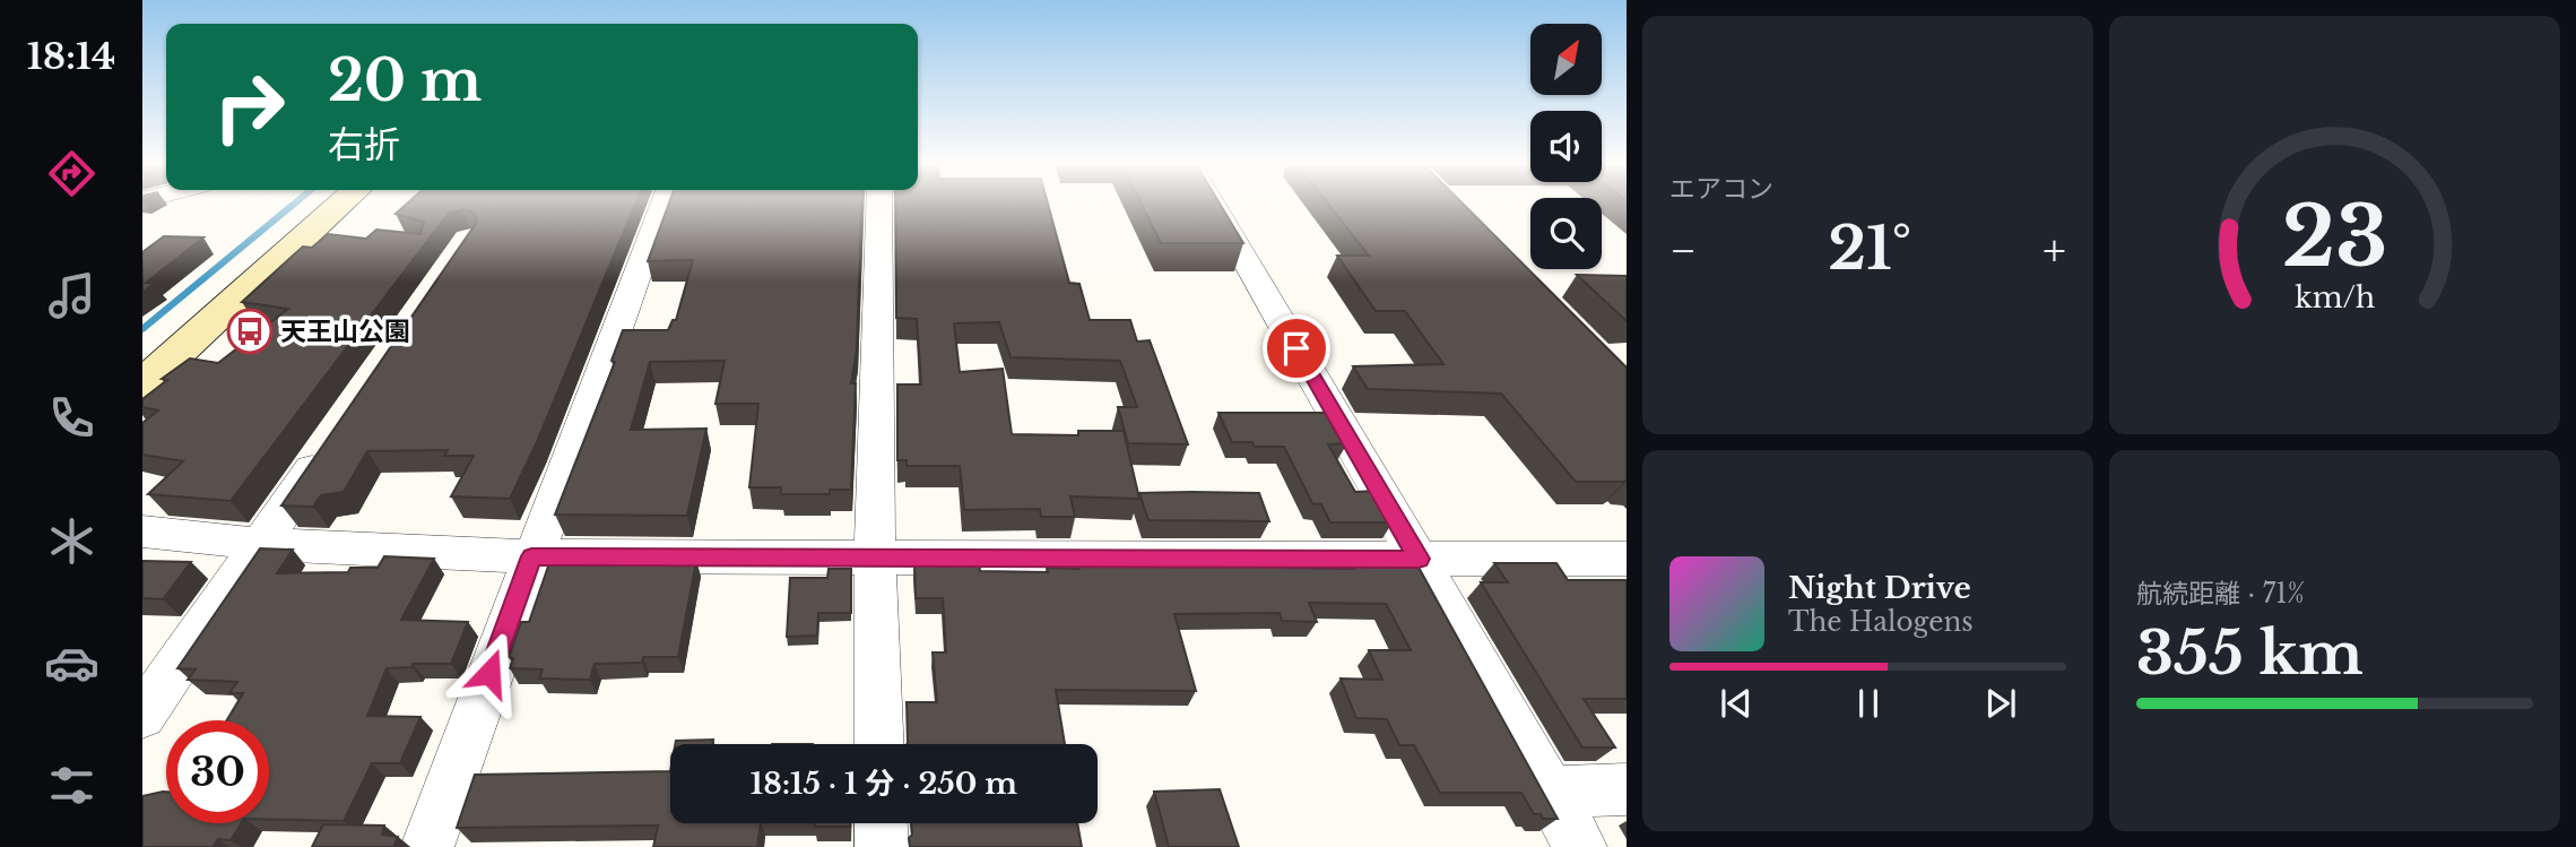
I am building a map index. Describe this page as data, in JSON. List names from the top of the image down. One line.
{"places":{"bus stop":["天王山公園"]},"north":"top right","page":{"tabs":"18:14","tile":["エアコン",["航続距離 · 71%","355 km"]],"turn":["20 m","右折"],"heat":["−","21°","+"],"song":["Night Drive","The Halogens"],"limit":"30","trip":"18:15 · 1 分 · 250 m","gauge":["23","km/h"]}}
